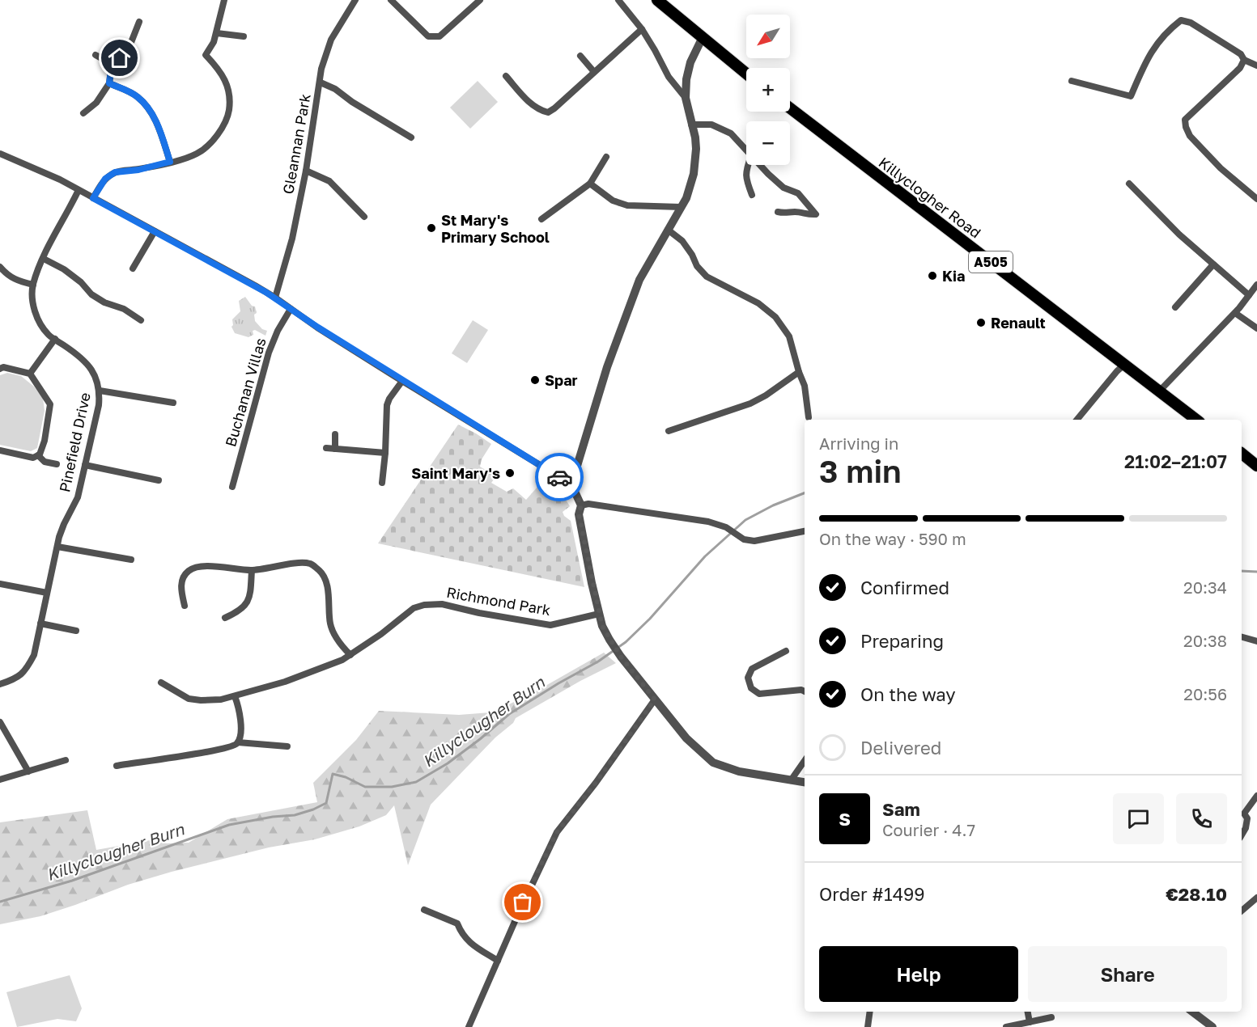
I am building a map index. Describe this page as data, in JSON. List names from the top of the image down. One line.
{"streets":{"highway":["Killyclogher Road","A505"],"street":["Gleannan Park","Buchanan Villas","Pinefield Drive","Richmond Park"]},"water":["Killyclougher Burn"],"places":["St Mary's Primary School","Kia","Renault","Spar","Saint Mary's"],"north":"bottom left","page":{"map_buttons":["+","−"],"heading":["3 min","Arriving in","21:02–21:07"],"panel":["Sam","Courier · 4.7","Order #1499","€28.10"],"bar":"On the way · 590 m","list":[["Confirmed","20:34"],["Preparing","20:38"],["On the way","20:56"],"Delivered"],"round":"S","buttons":["Help","Share"]}}
